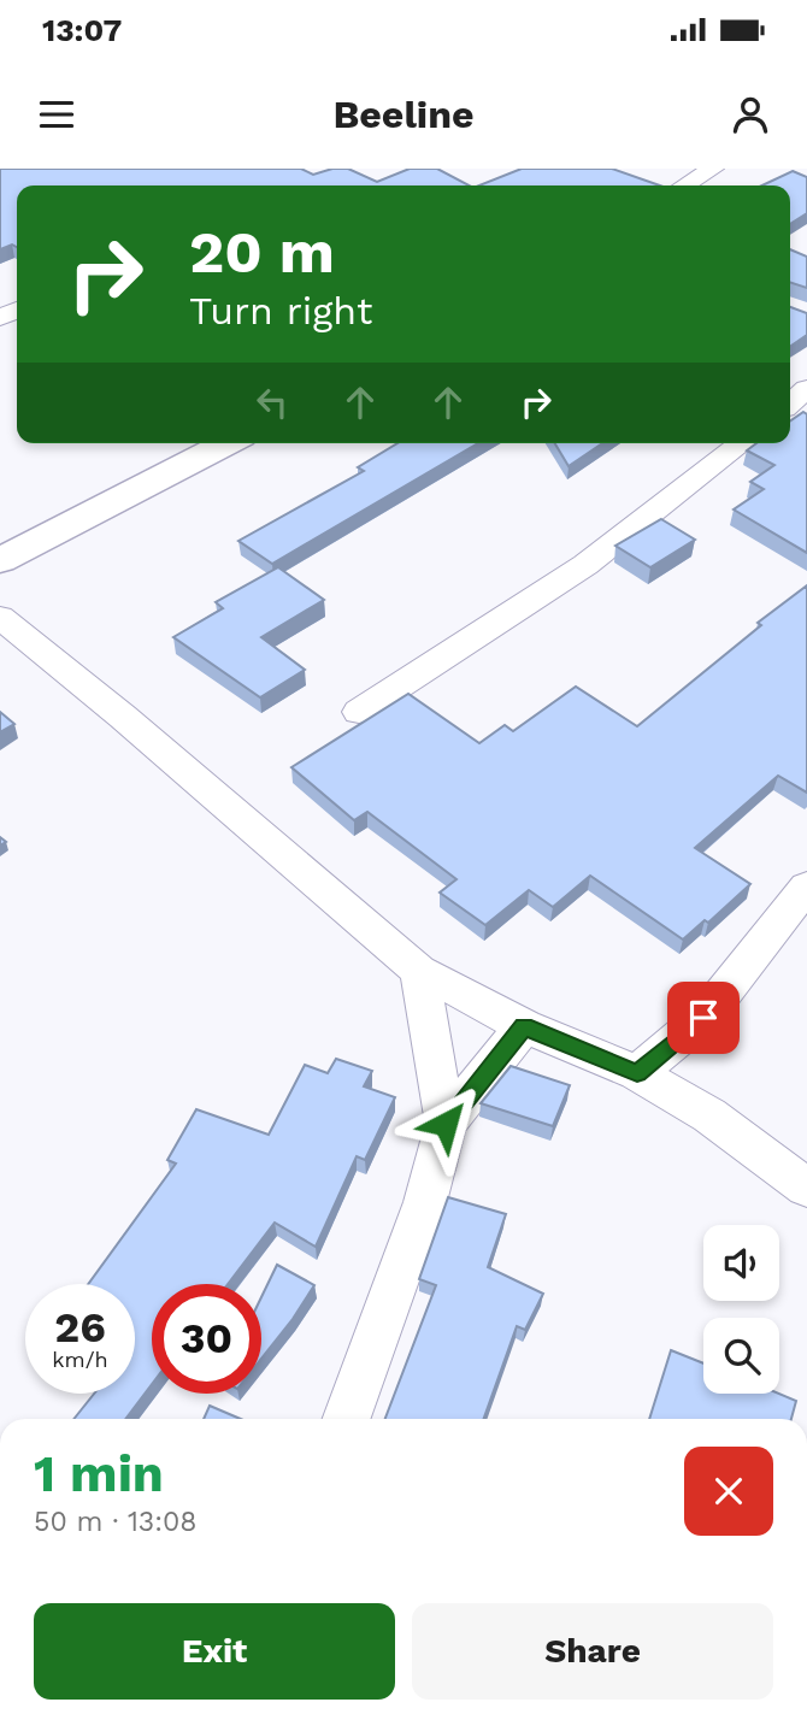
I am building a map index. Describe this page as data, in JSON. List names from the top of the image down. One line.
{"page":{"status":"13:07","header":"Beeline","turn":["20 m","Turn right"],"speed":"26 km/h","limit":"30","heading":["1 min","50 m · 13:08"],"buttons":["Exit","Share"]}}
